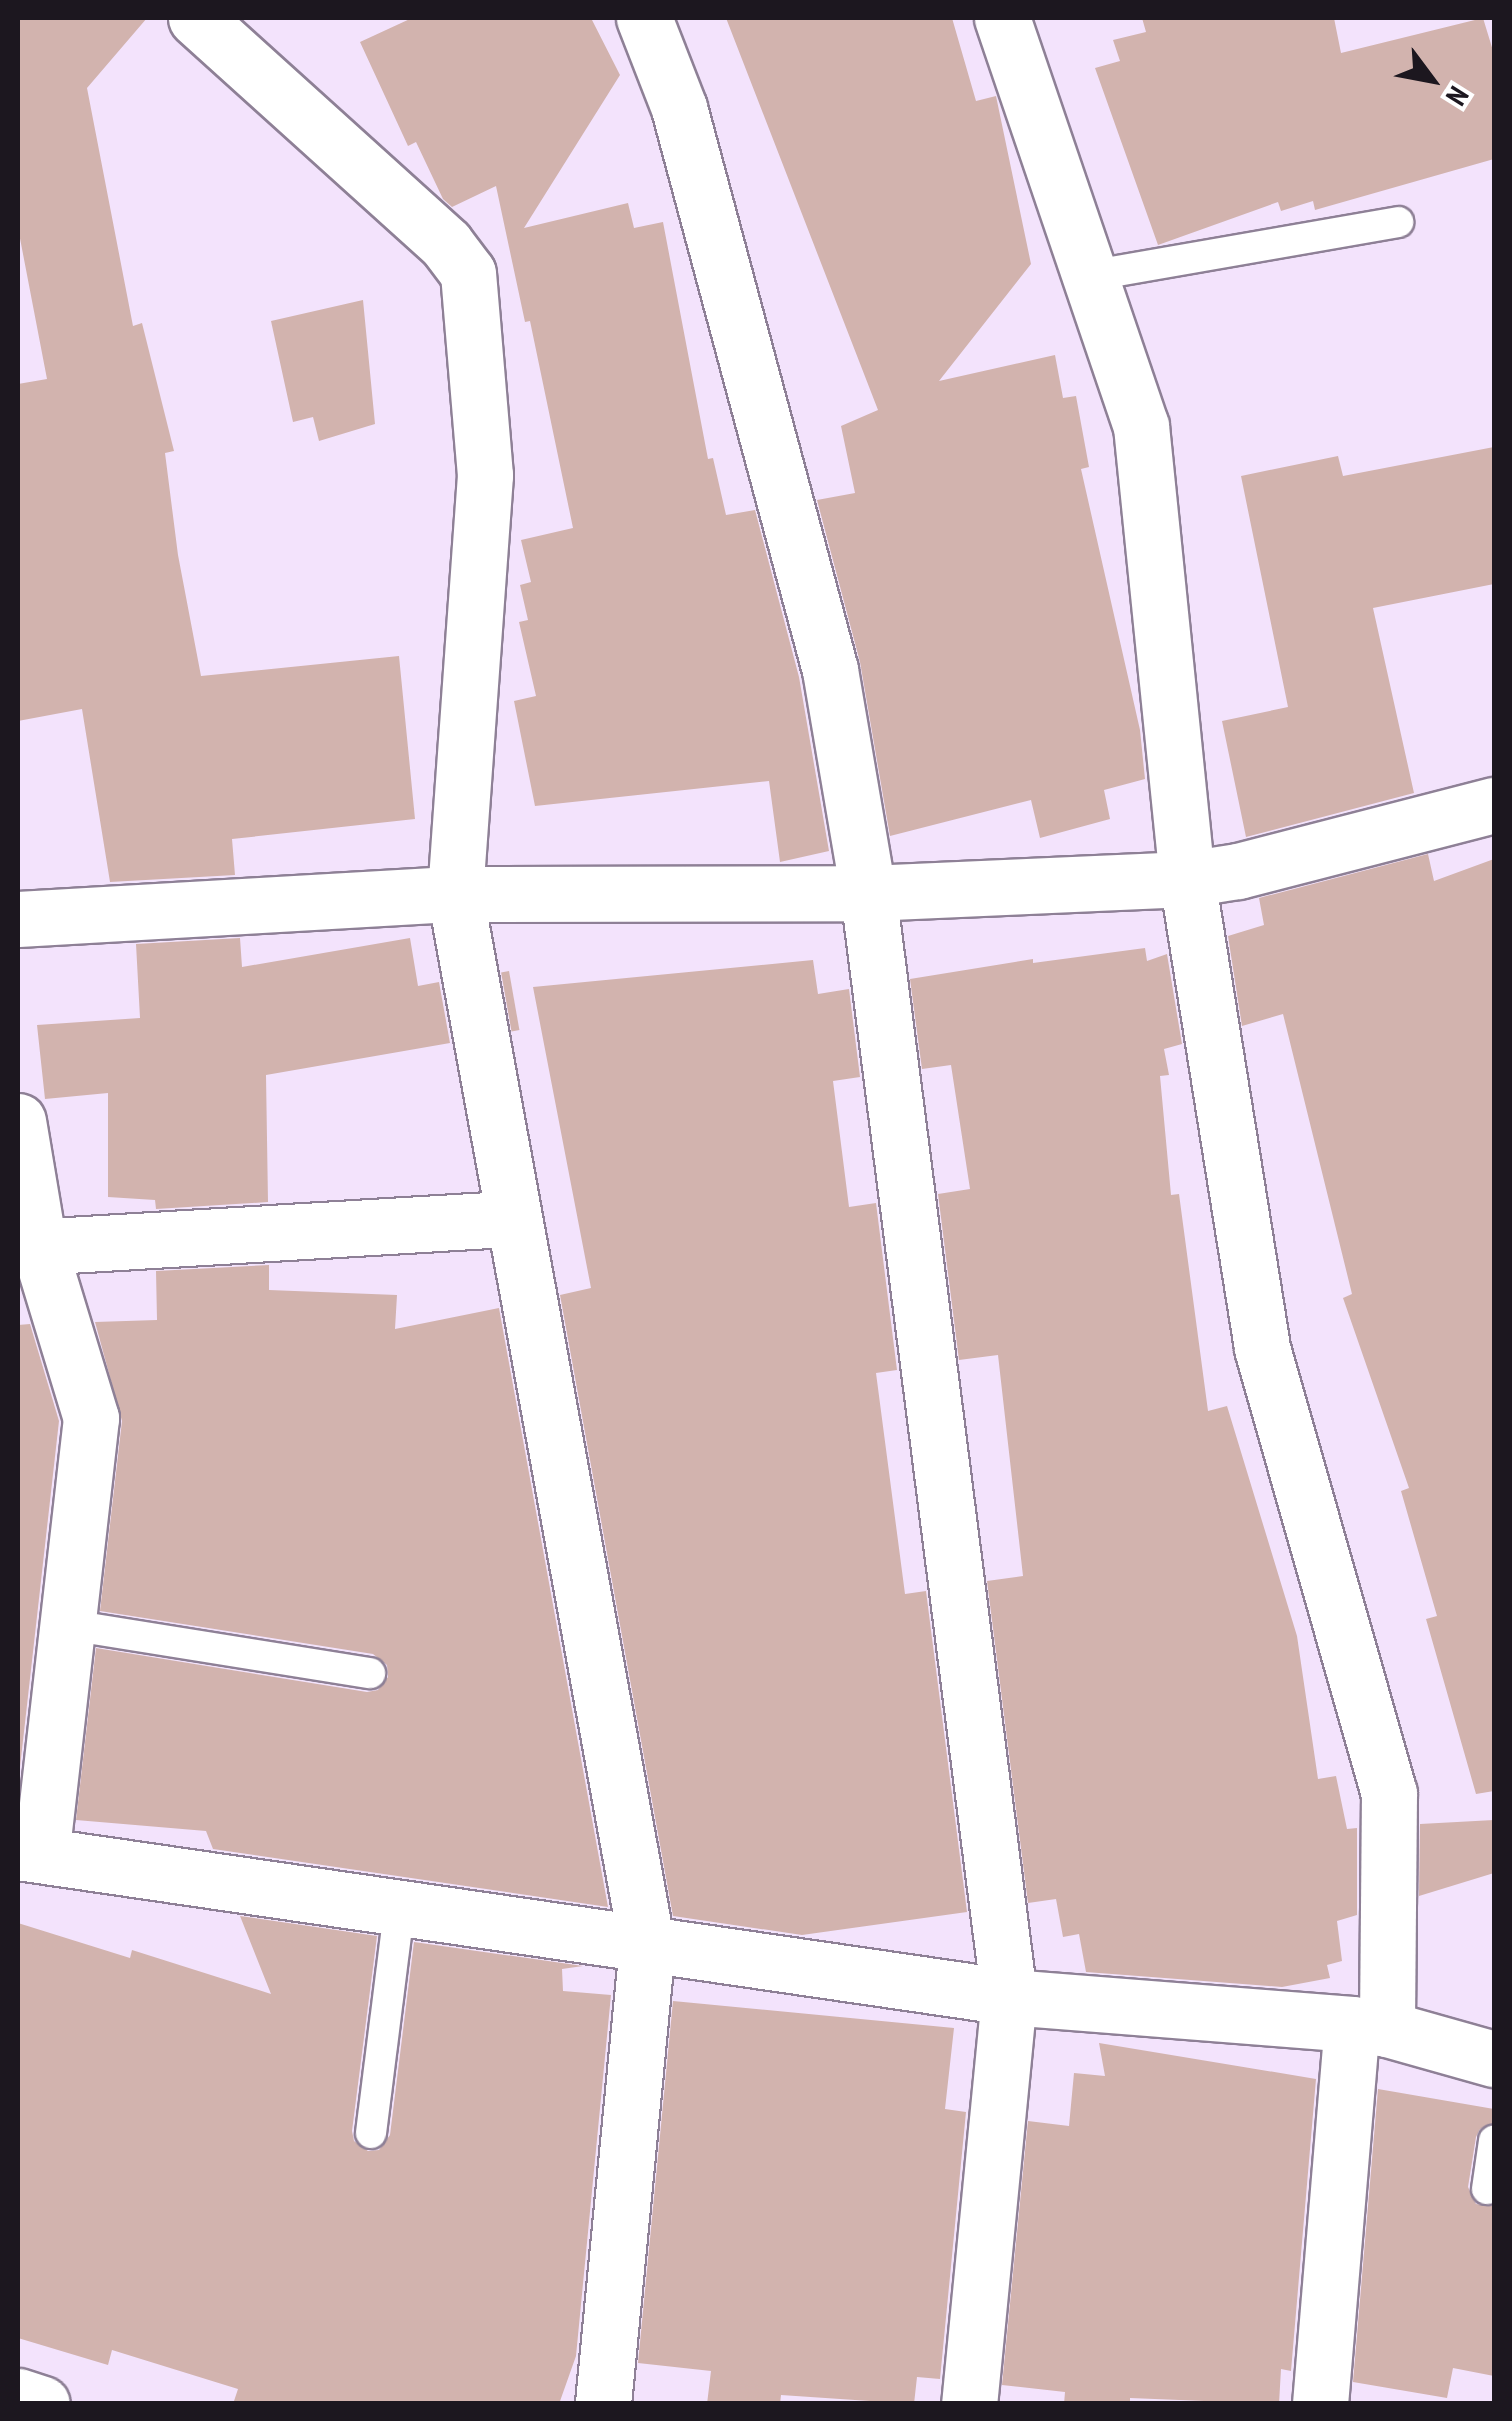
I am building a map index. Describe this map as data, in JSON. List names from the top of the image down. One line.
{"north":"bottom right"}
